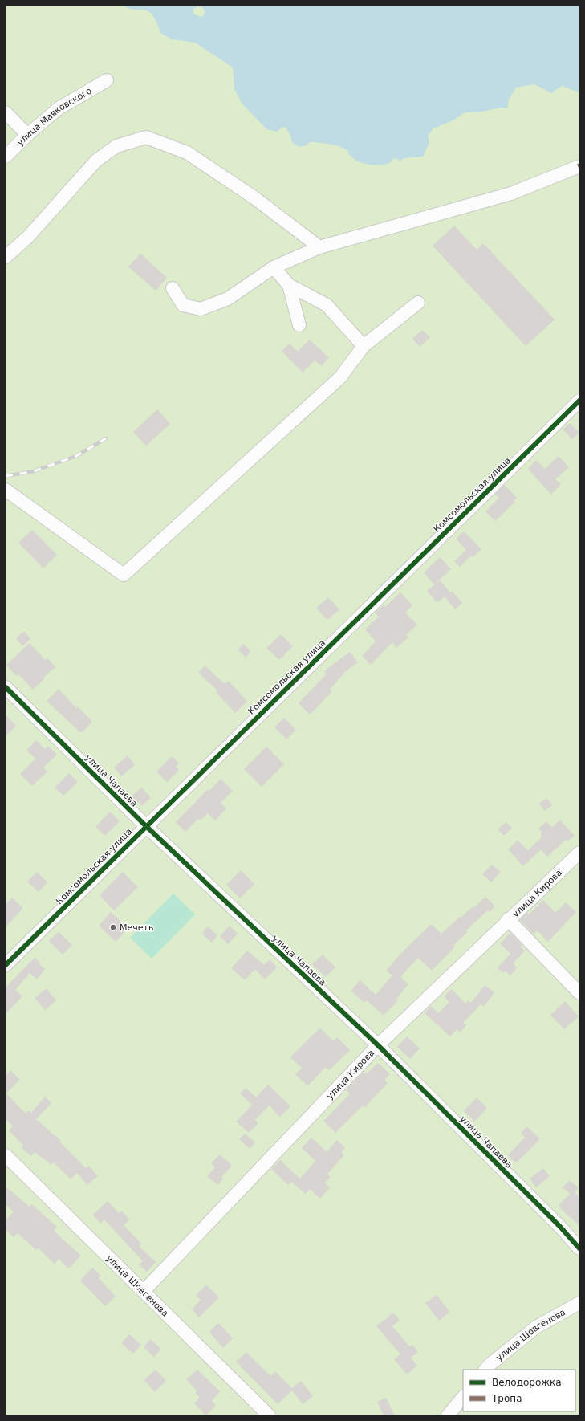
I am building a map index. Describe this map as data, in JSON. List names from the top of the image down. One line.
{"streets":{"street":["улица Маяковского","Комсомольская улица","улица Чапаева","улица Кирова","улица Шовгенова"]},"crossings":[["Комсомольская улица","улица Чапаева"],["улица Чапаева","улица Кирова"],["улица Кирова","улица Шовгенова"]],"places":["Мечеть"],"legend":["Велодорожка","Тропа"]}
